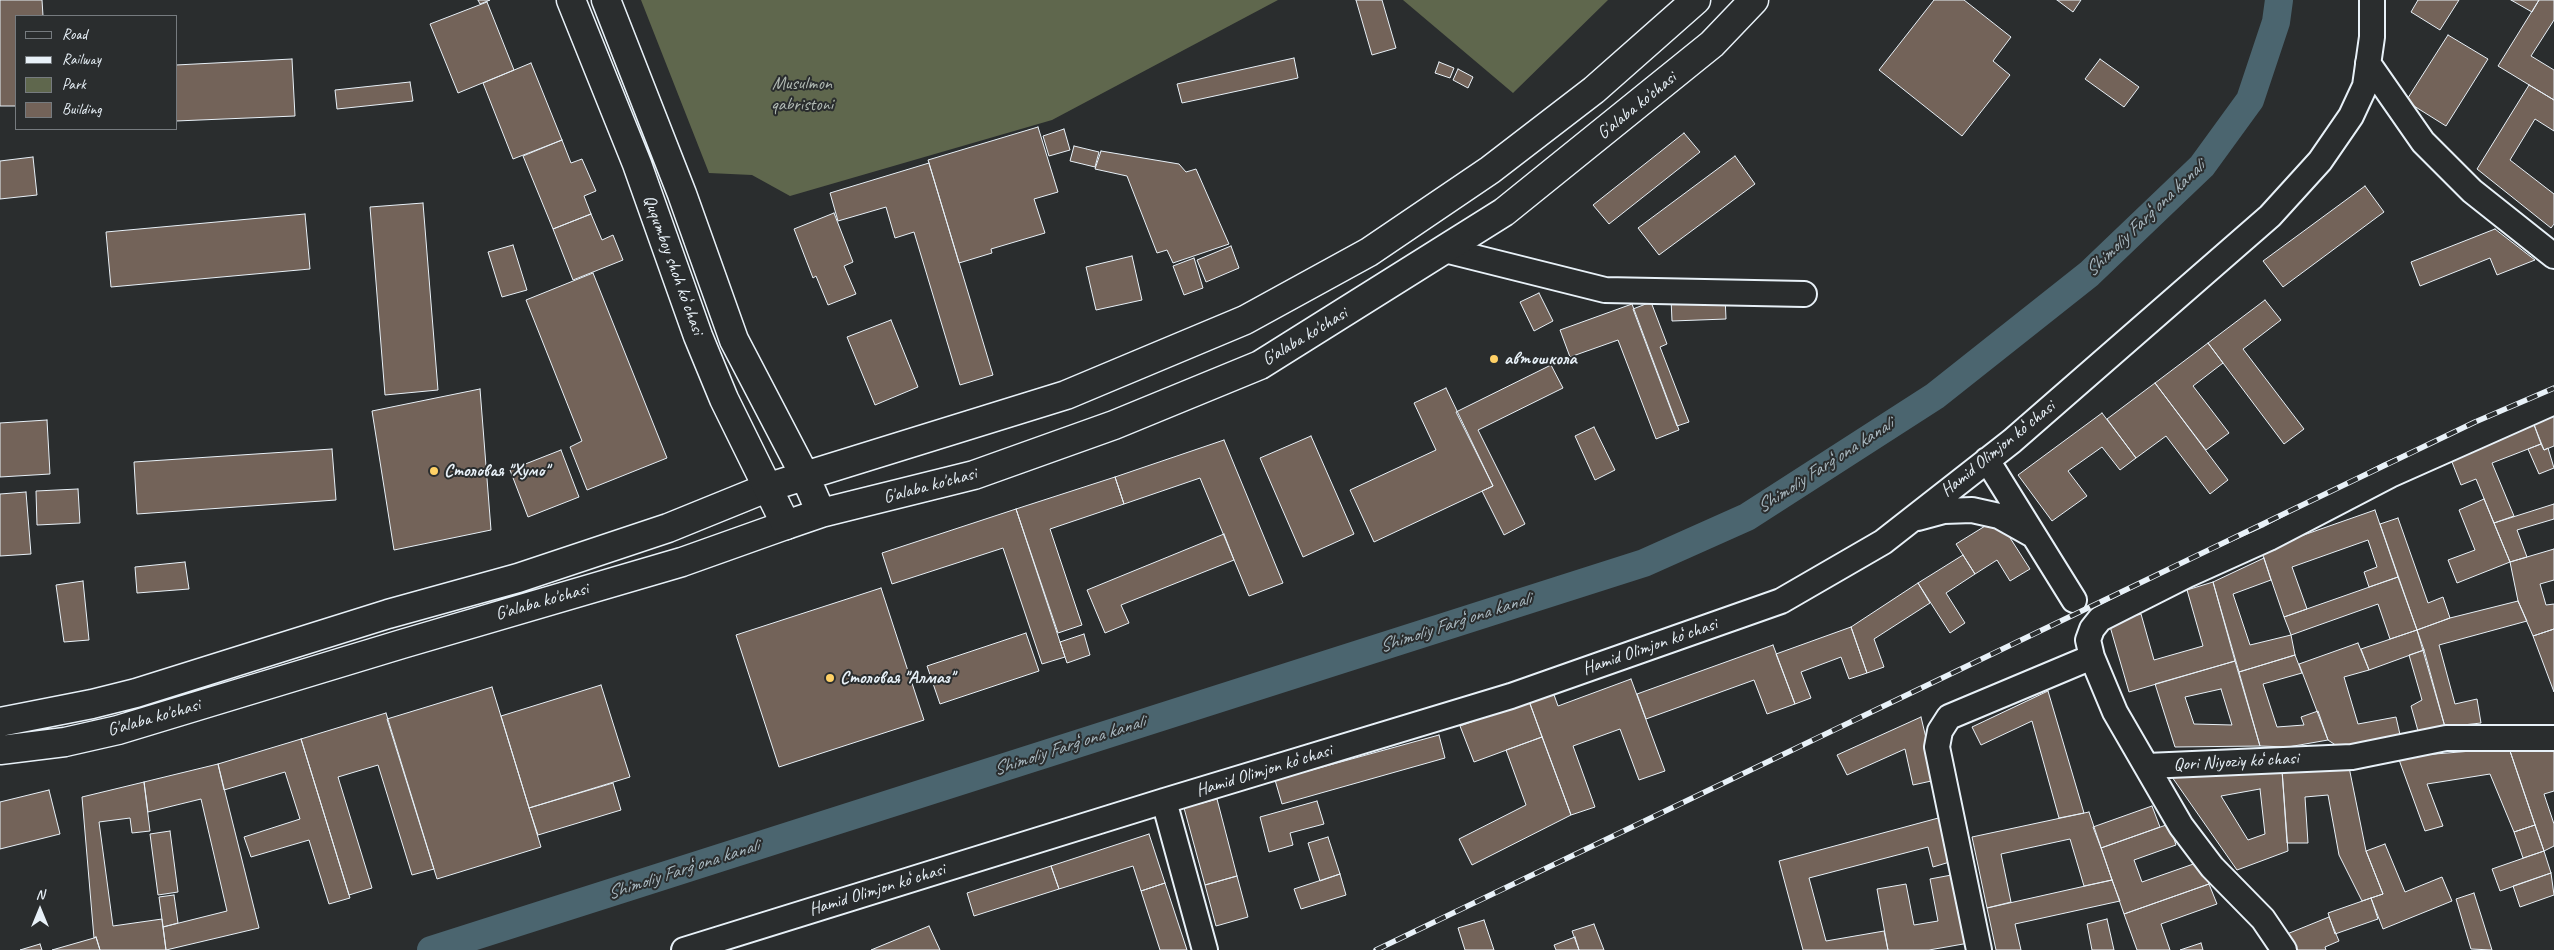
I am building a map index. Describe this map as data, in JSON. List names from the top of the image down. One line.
{"streets":{"main road":["G'alaba ko'chasi","Ququmboy shoh koʻchasi"],"street":["Hamid Olimjon koʻchasi","Qori Niyoziy koʻchasi"]},"crossings":[["G'alaba ko'chasi","Ququmboy shoh koʻchasi"]],"water":["Shimoliy Fargʻona kanali"],"parks":["Musulmon qabristoni"],"places":["автошкола","Столовая \"Хумо\"","Столовая \"Алмаз\""],"legend":["Road","Railway","Park","Building"],"north":"top"}
